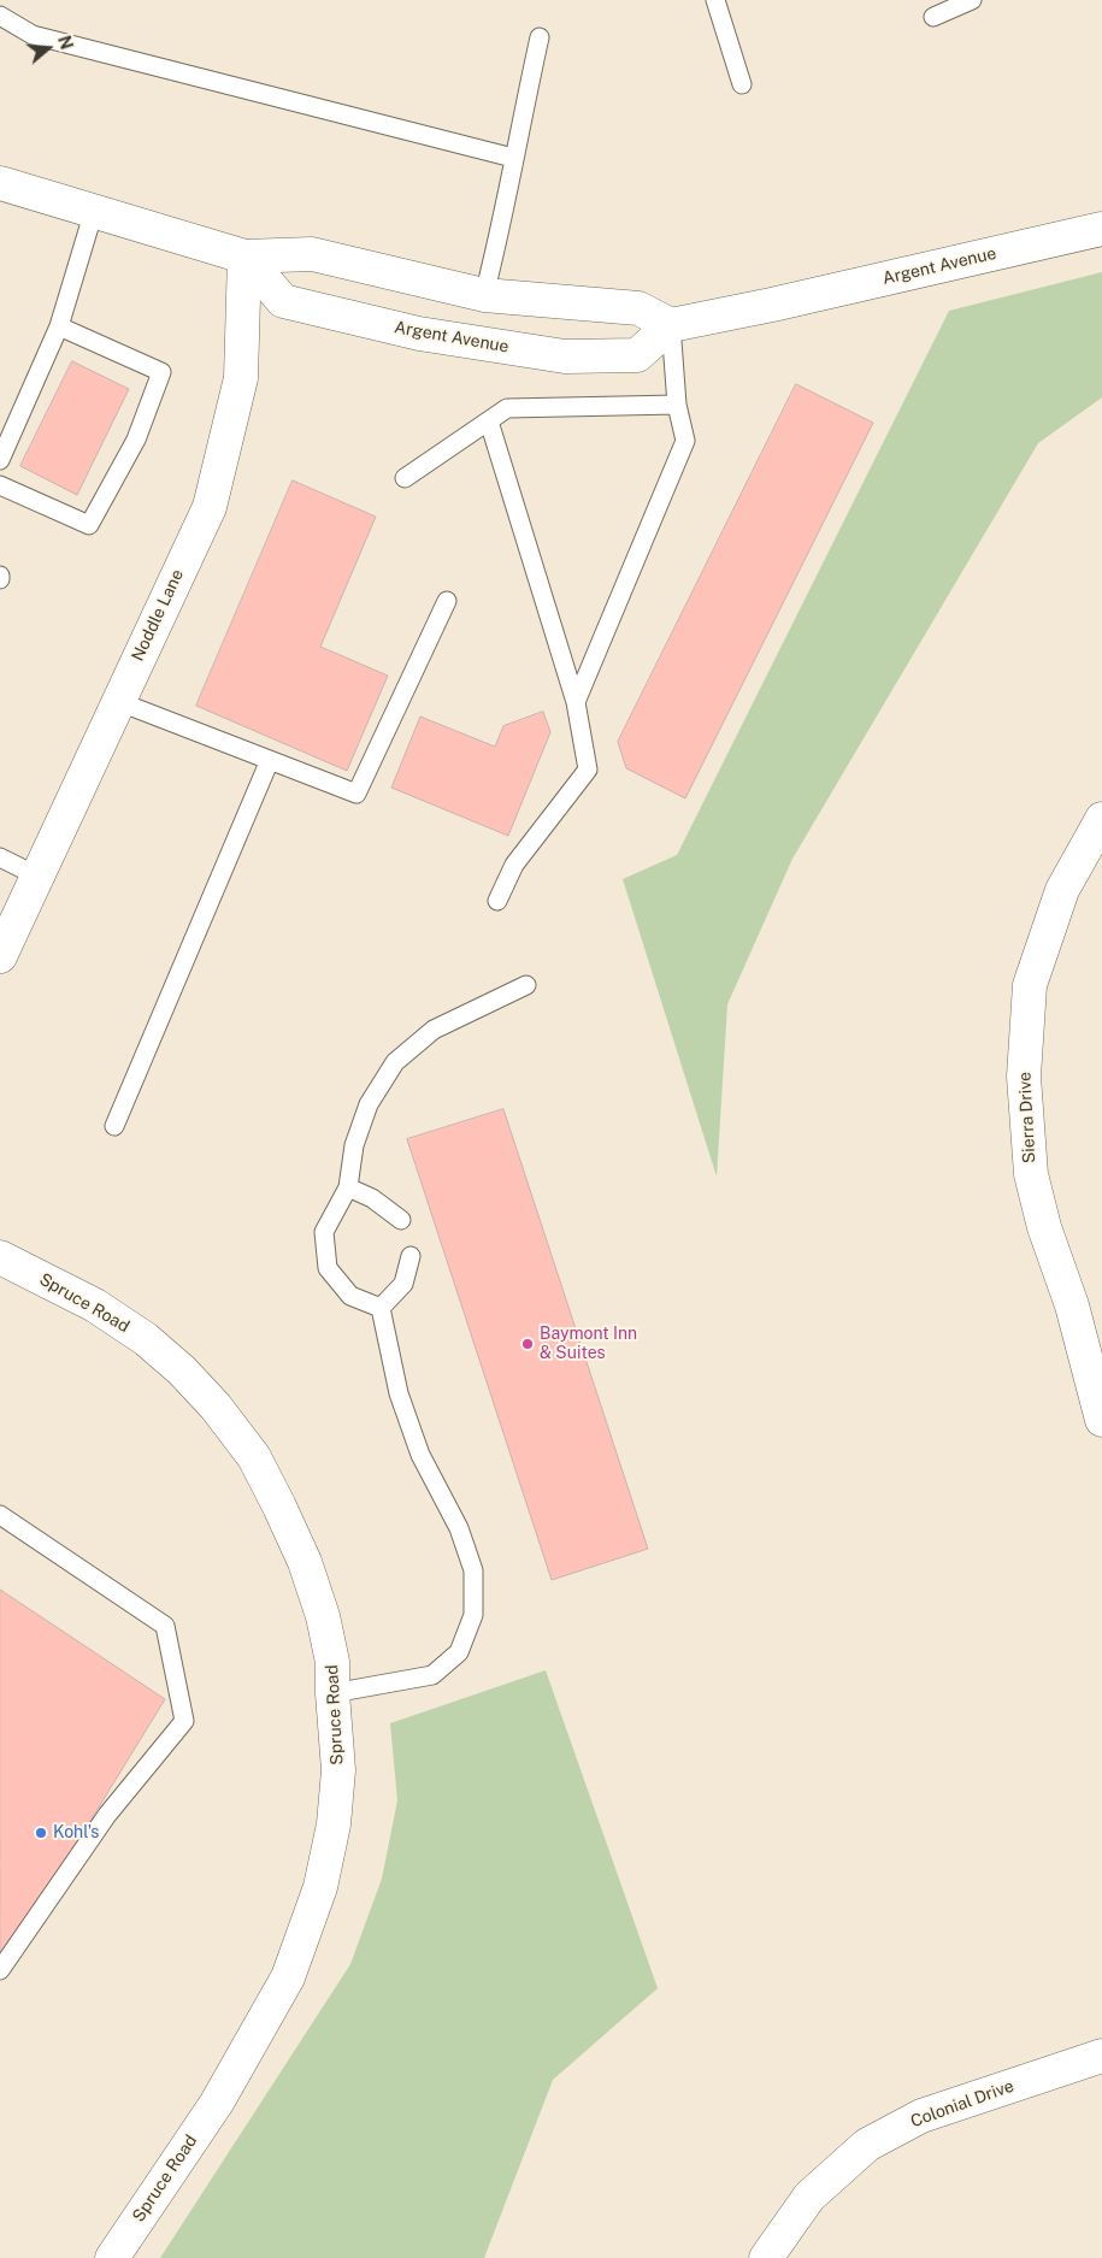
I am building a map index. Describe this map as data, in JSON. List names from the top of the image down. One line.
{"streets":{"street":["Argent Avenue","Noddle Lane","Sierra Drive","Spruce Road","Colonial Drive"]},"crossings":[["Argent Avenue","Noddle Lane"]],"places":["Baymont Inn & Suites","Kohl's"],"north":"right"}
